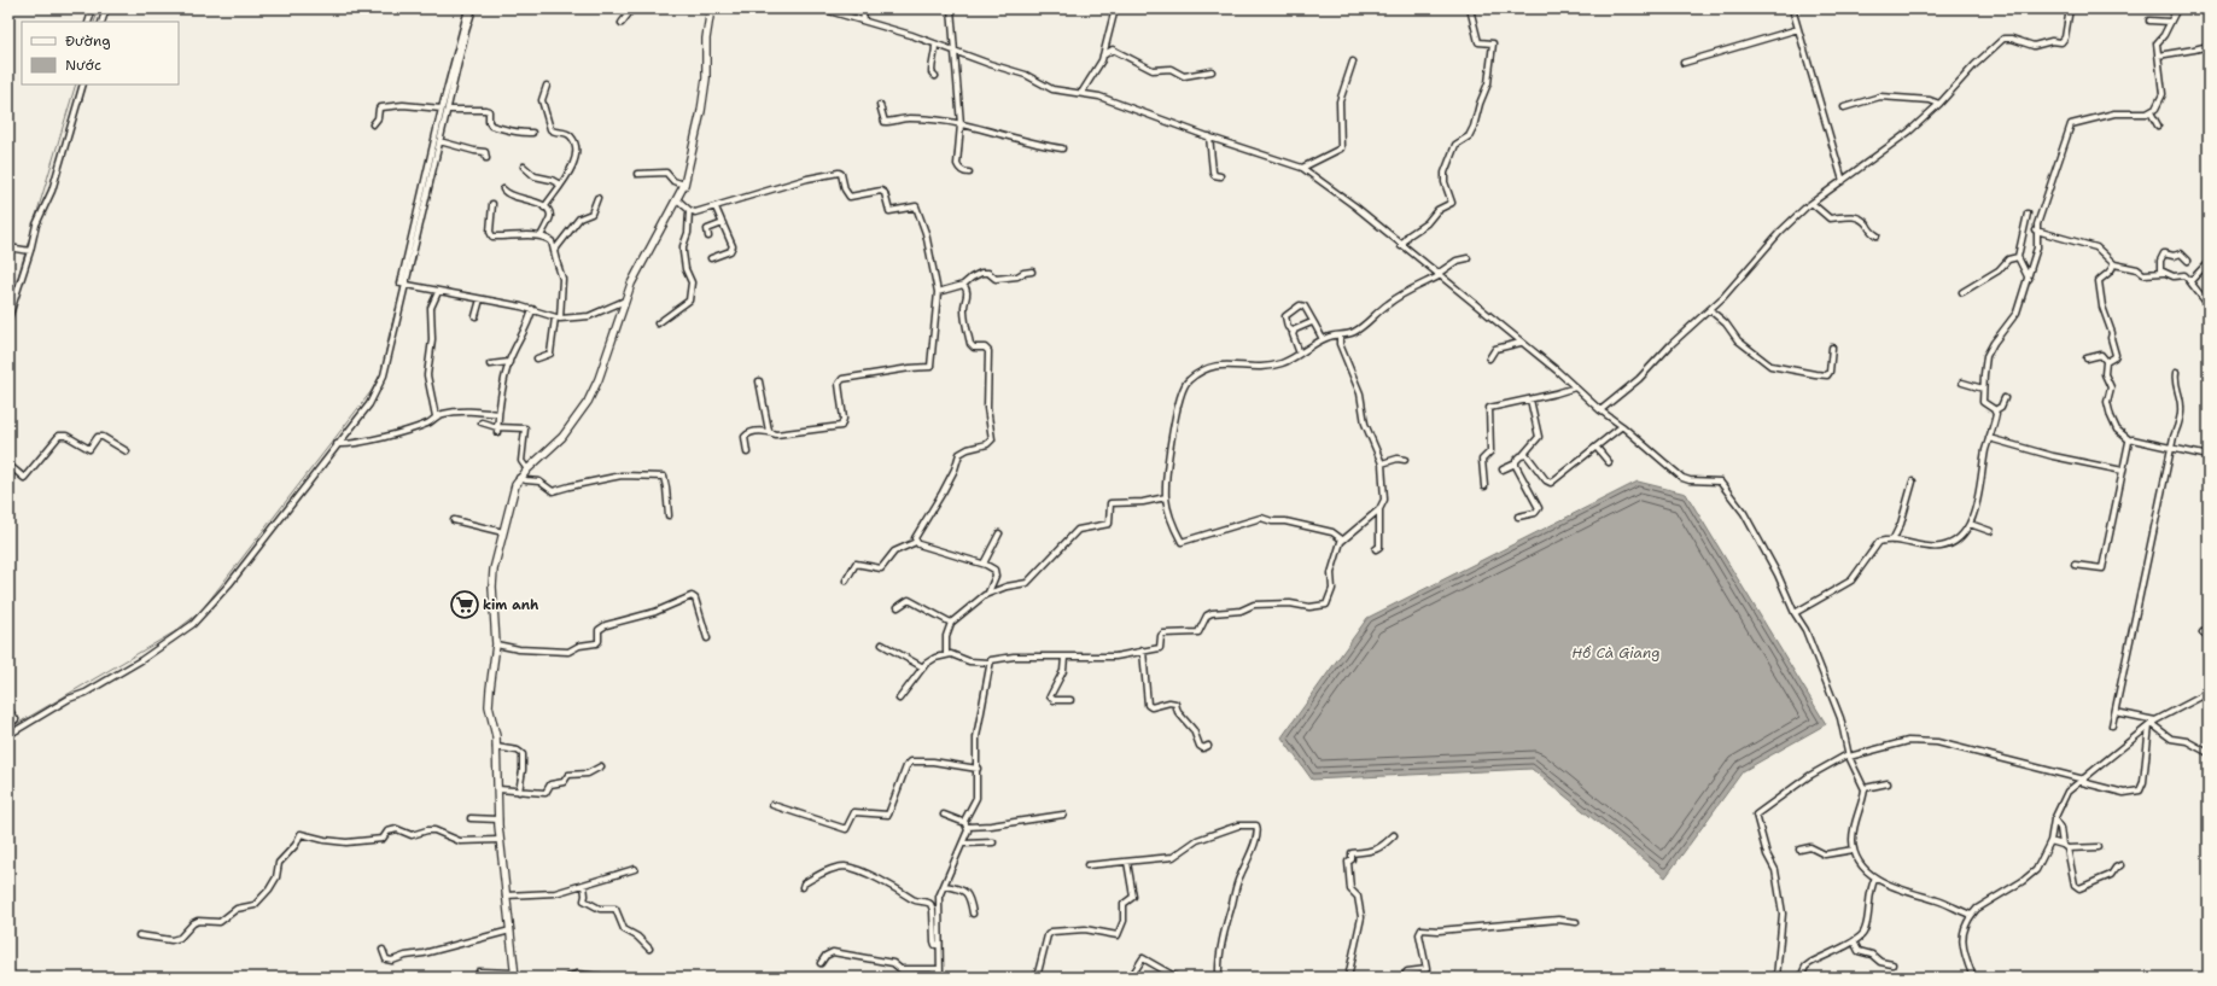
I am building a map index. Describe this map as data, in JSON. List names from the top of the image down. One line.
{"water":["Hồ Cà Giang"],"places":{"supermarket":["kim anh"]},"legend":["Đường","Nước"]}
